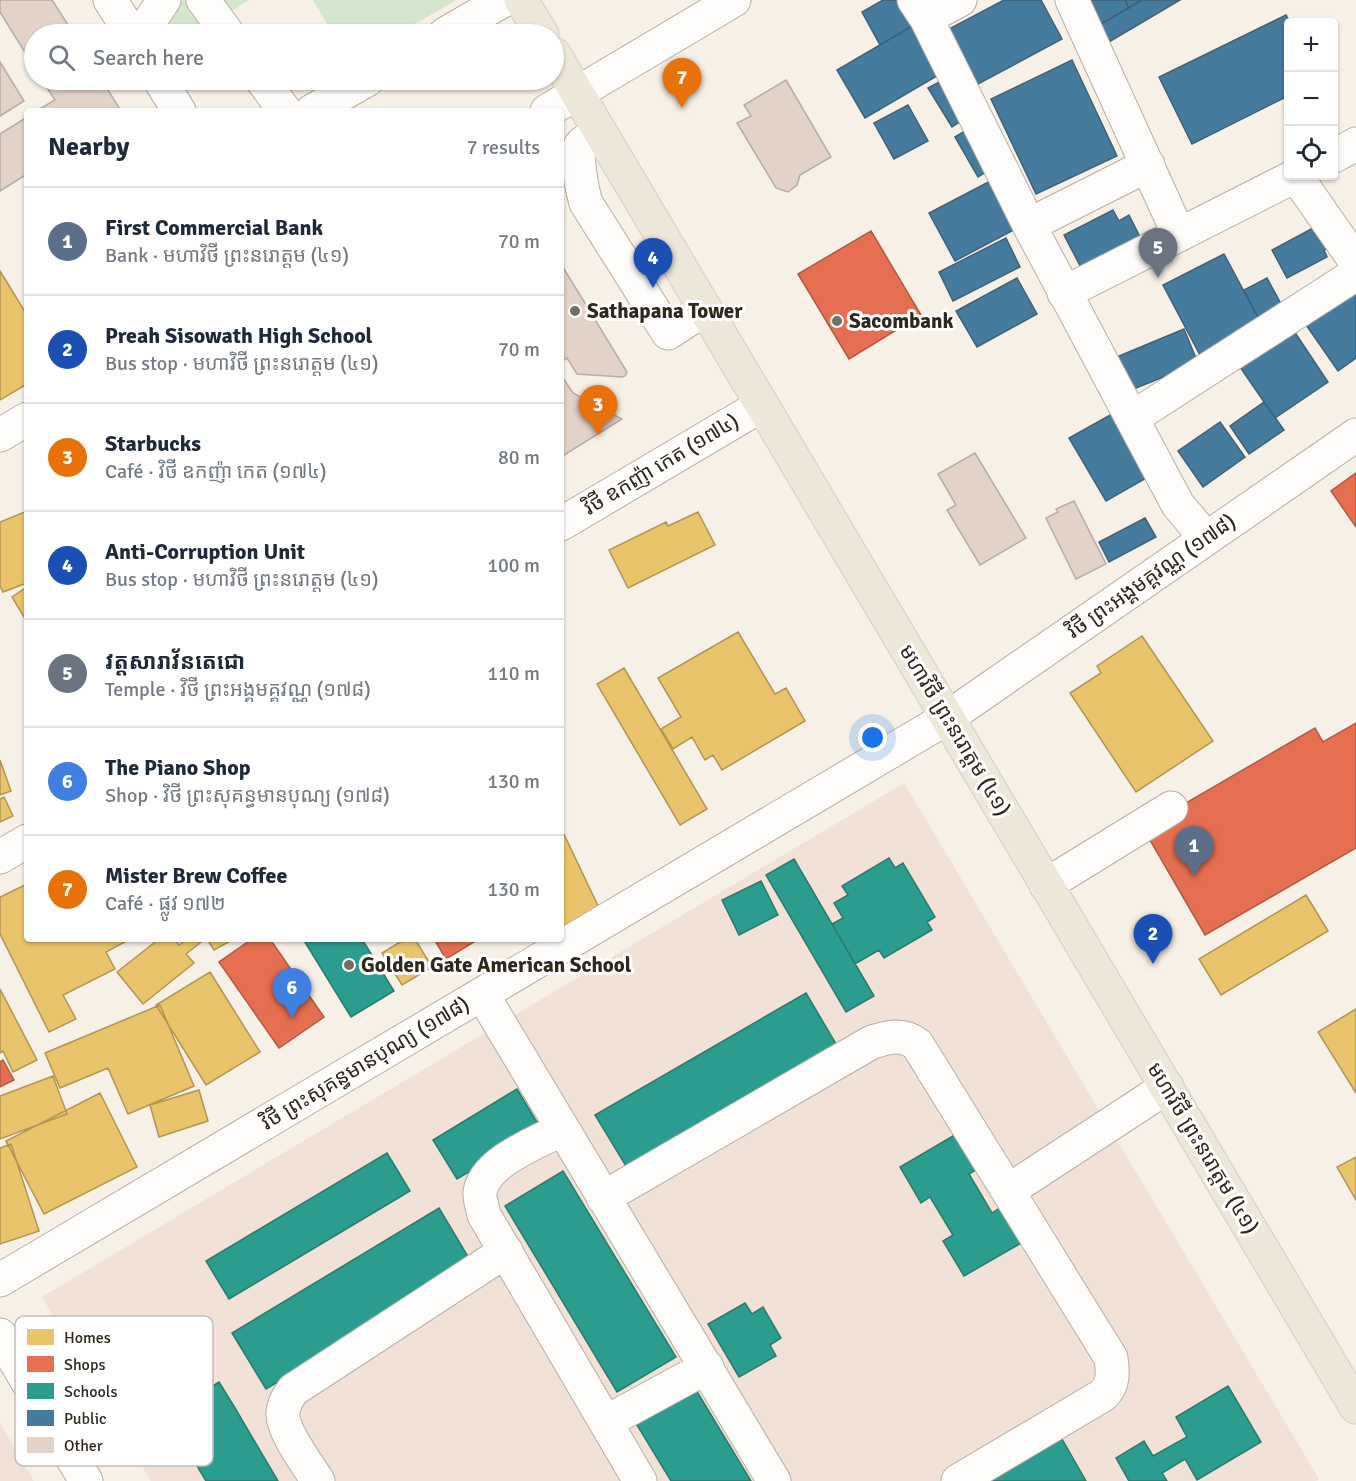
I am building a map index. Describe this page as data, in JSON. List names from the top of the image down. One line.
{"streets":{"main road":["មហាវិថី ព្រះនរោត្តម (៤១)"],"street":["វិថី ឧកញ៉ា កេត (១៧៤)","វិថី ព្រះអង្គមគ្គវណ្ណ (១៧៨)","វិថី ព្រះសុគន្ធមានបុណ្យ (១៧៨)"]},"crossings":[["វិថី ឧកញ៉ា កេត (១៧៤)","មហាវិថី ព្រះនរោត្តម (៤១)"],["វិថី ព្រះអង្គមគ្គវណ្ណ (១៧៨)","មហាវិថី ព្រះនរោត្តម (៤១)"],["វិថី ព្រះអង្គមគ្គវណ្ណ (១៧៨)","វិថី ព្រះសុគន្ធមានបុណ្យ (១៧៨)"],["មហាវិថី ព្រះនរោត្តម (៤១)","វិថី ព្រះសុគន្ធមានបុណ្យ (១៧៨)"]],"places":["Sathapana Tower","Sacombank","Golden Gate American School"],"legend":["Homes","Shops","Schools","Public","Other"],"page":{"map_buttons":["+","−"],"search":"Search here","pins":["7","5","4","3","1","2","6"],"heading":["Nearby","7 results"],"list":[{"mark":"1","name":"First Commercial Bank","note":"Bank · មហាវិថី ព្រះនរោត្តម (៤១)","value":"70 m"},{"mark":"2","name":"Preah Sisowath High School","note":"Bus stop · មហាវិថី ព្រះនរោត្តម (៤១)","value":"70 m"},{"mark":"3","name":"Starbucks","note":"Café · វិថី ឧកញ៉ា កេត (១៧៤)","value":"80 m"},{"mark":"4","name":"Anti-Corruption Unit","note":"Bus stop · មហាវិថី ព្រះនរោត្តម (៤១)","value":"100 m"},{"mark":"5","name":"វត្តសារាវ័នតេជោ","note":"Temple · វិថី ព្រះអង្គមគ្គវណ្ណ (១៧៨)","value":"110 m"},{"mark":"6","name":"The Piano Shop","note":"Shop · វិថី ព្រះសុគន្ធមានបុណ្យ (១៧៨)","value":"130 m"},{"mark":"7","name":"Mister Brew Coffee","note":"Café · ផ្លូវ ១៧២","value":"130 m"}]}}
